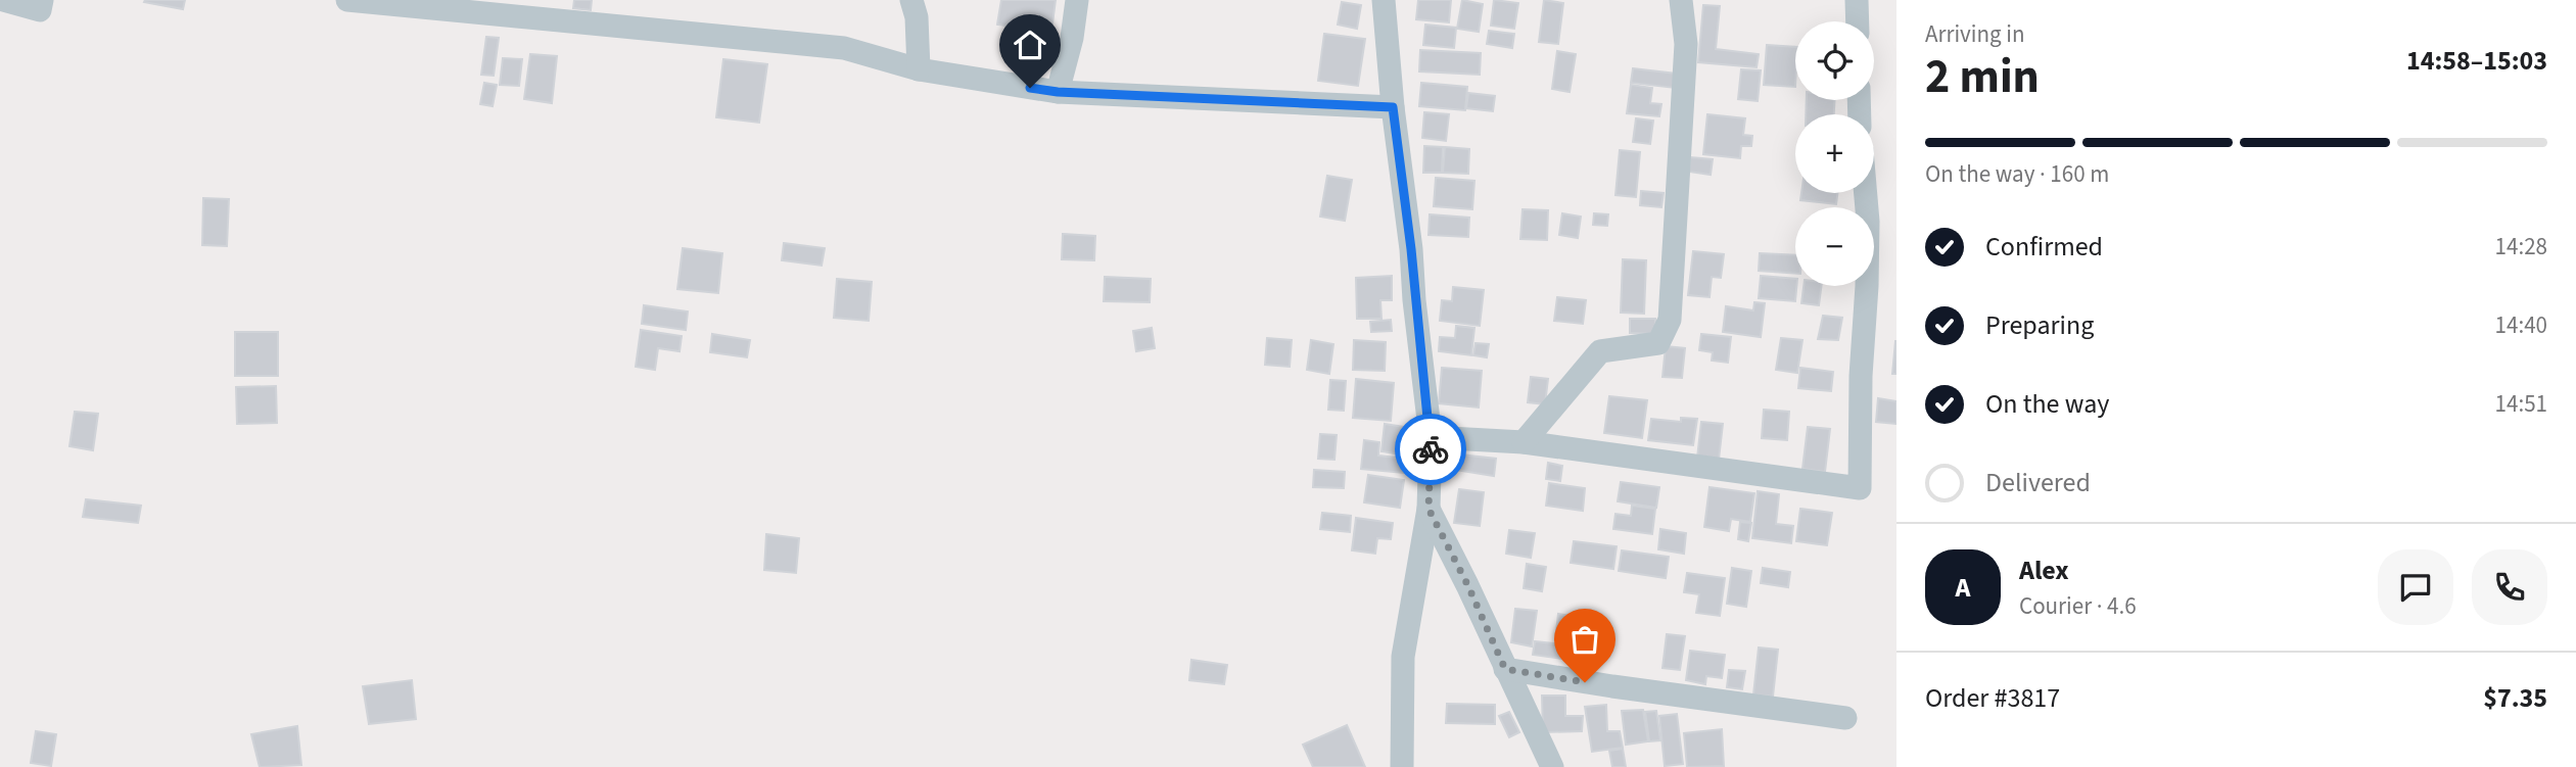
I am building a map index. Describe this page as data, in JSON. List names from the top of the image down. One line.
{"page":{"heading":["2 min","Arriving in","14:58–15:03"],"panel":["Alex","Courier · 4.6","Order #3817","$7.35"],"map_buttons":["+","−"],"bar":"On the way · 160 m","list":[["Confirmed","14:28"],["Preparing","14:40"],["On the way","14:51"],"Delivered"],"round":"A"}}
